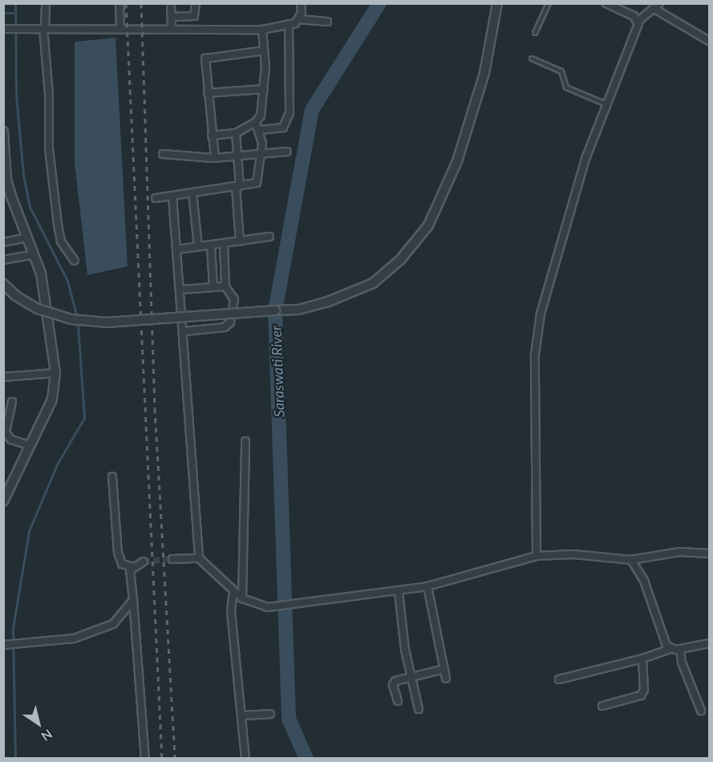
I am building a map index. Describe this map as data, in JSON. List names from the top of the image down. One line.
{"water":["Saraswati River"],"north":"bottom right"}
